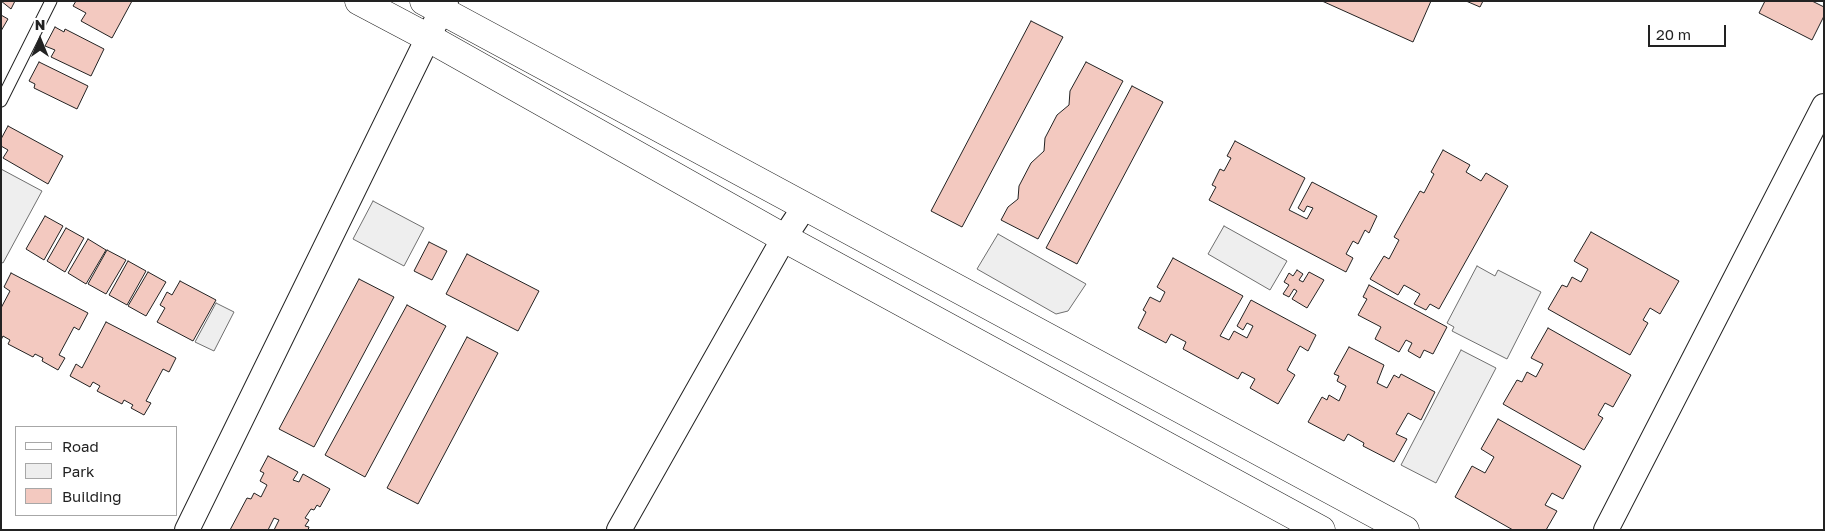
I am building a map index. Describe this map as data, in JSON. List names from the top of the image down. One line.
{"legend":["Road","Park","Building"],"scale_bar":"20 m","north":"top"}
